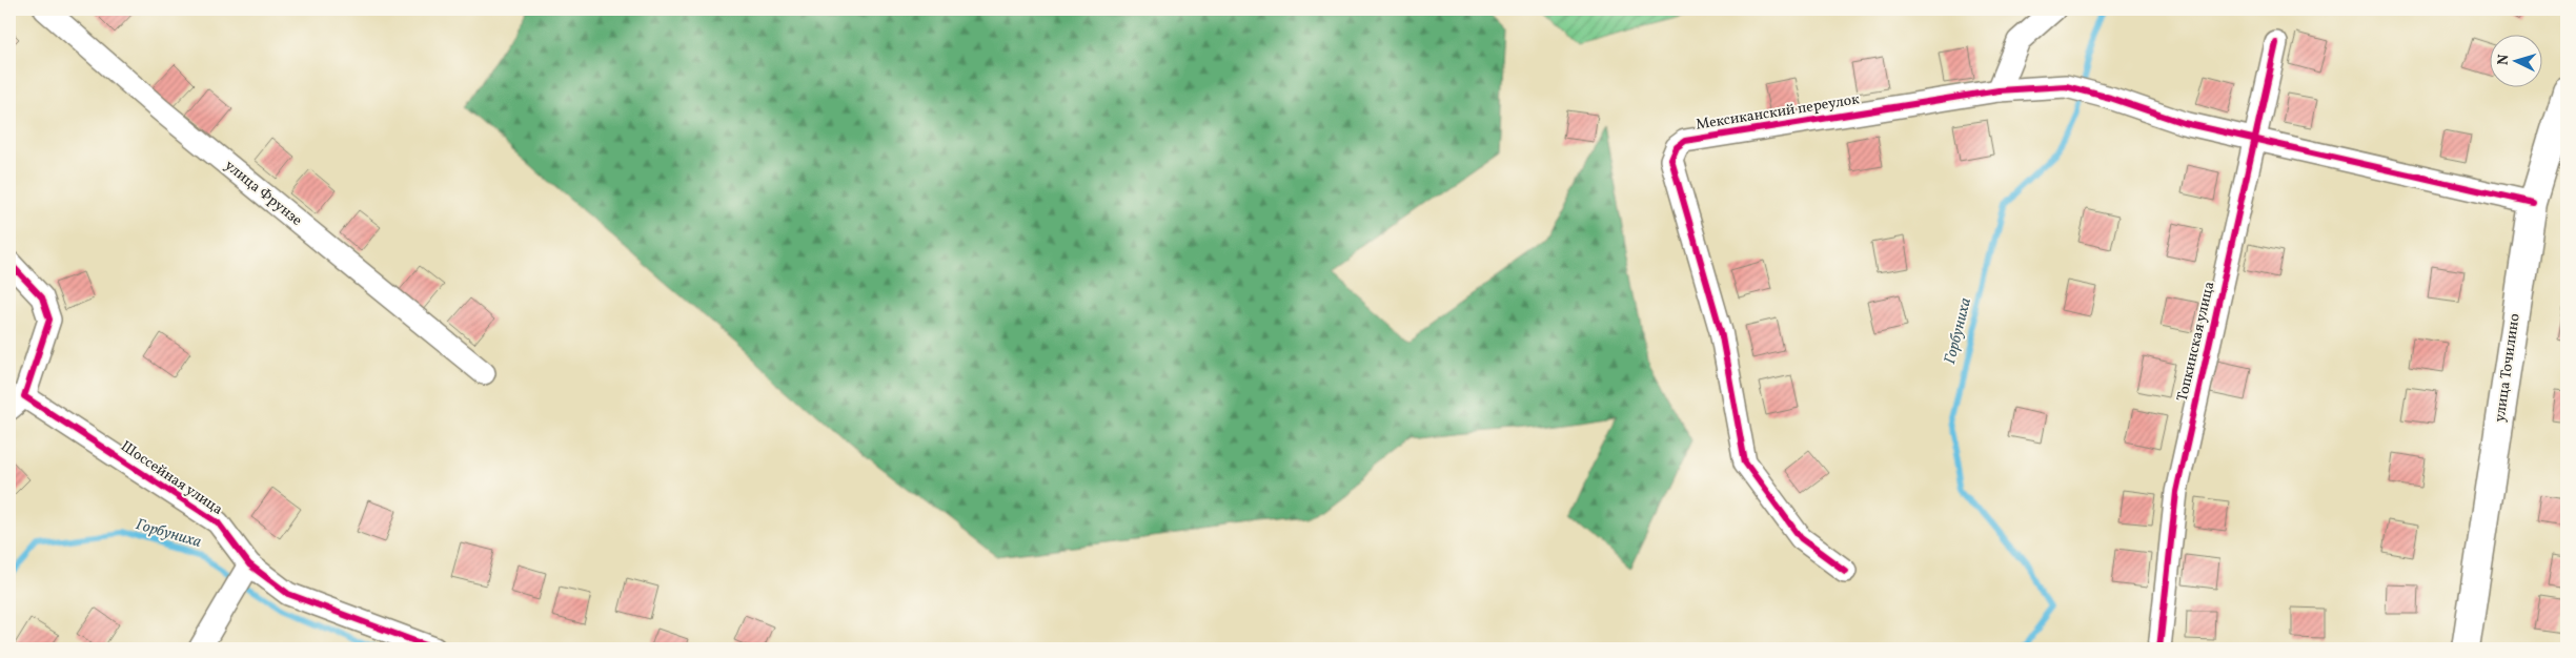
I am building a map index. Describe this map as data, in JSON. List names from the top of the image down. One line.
{"streets":{"main road":["улица Точилино"],"street":["Мексиканский переулок","улица Фрунзе","Топкинская улица","Шоссейная улица"]},"crossings":[["Мексиканский переулок","Топкинская улица"],["Мексиканский переулок","улица Точилино"]],"water":["Горбуниха"],"north":"left"}
